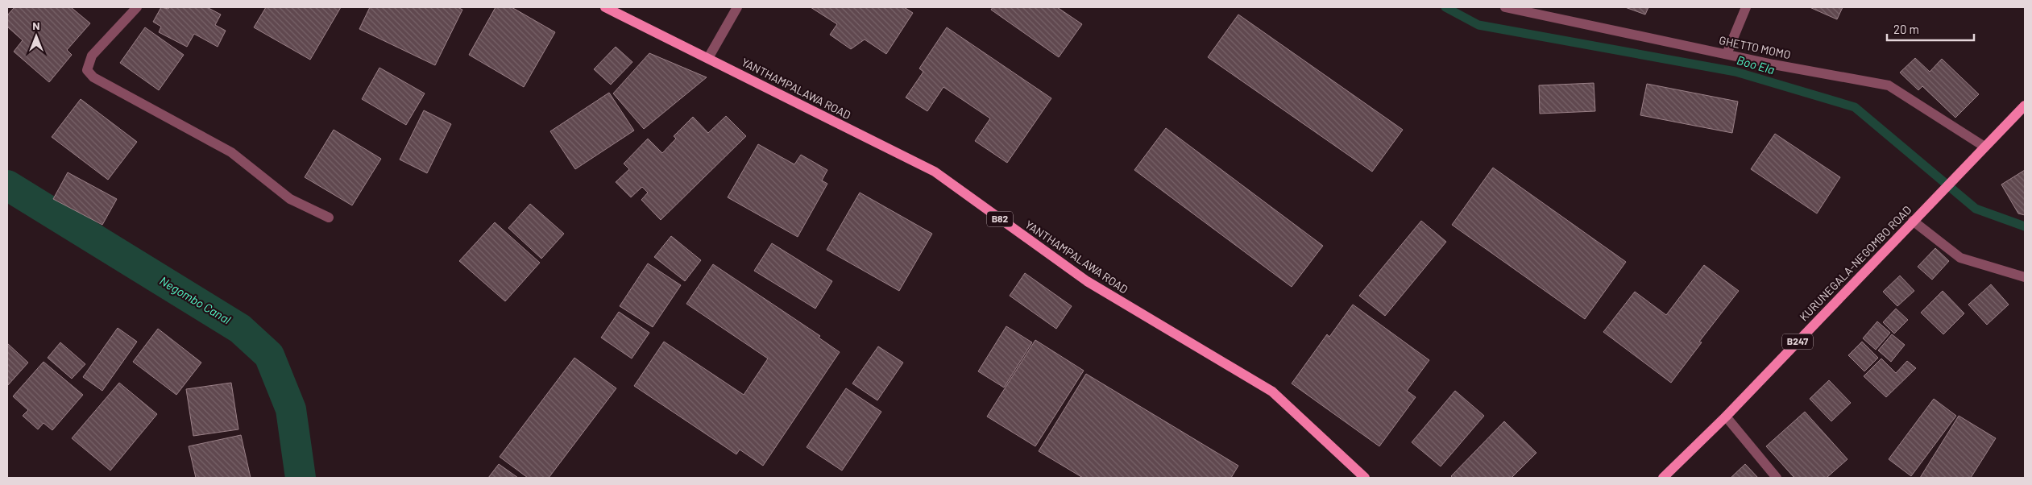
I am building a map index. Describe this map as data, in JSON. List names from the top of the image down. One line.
{"streets":{"main road":["YANTHAMPALAWA ROAD","B82","KURUNEGALA-NEGOMBO ROAD","B247"],"street":["GHETTO MOMO"]},"crossings":[["GHETTO MOMO","KURUNEGALA-NEGOMBO ROAD"],["GHETTO MOMO","B247"],["KURUNEGALA-NEGOMBO ROAD","B247"]],"water":["Boo Ela","Negombo Canal"],"scale_bar":"20 m","north":"top"}
